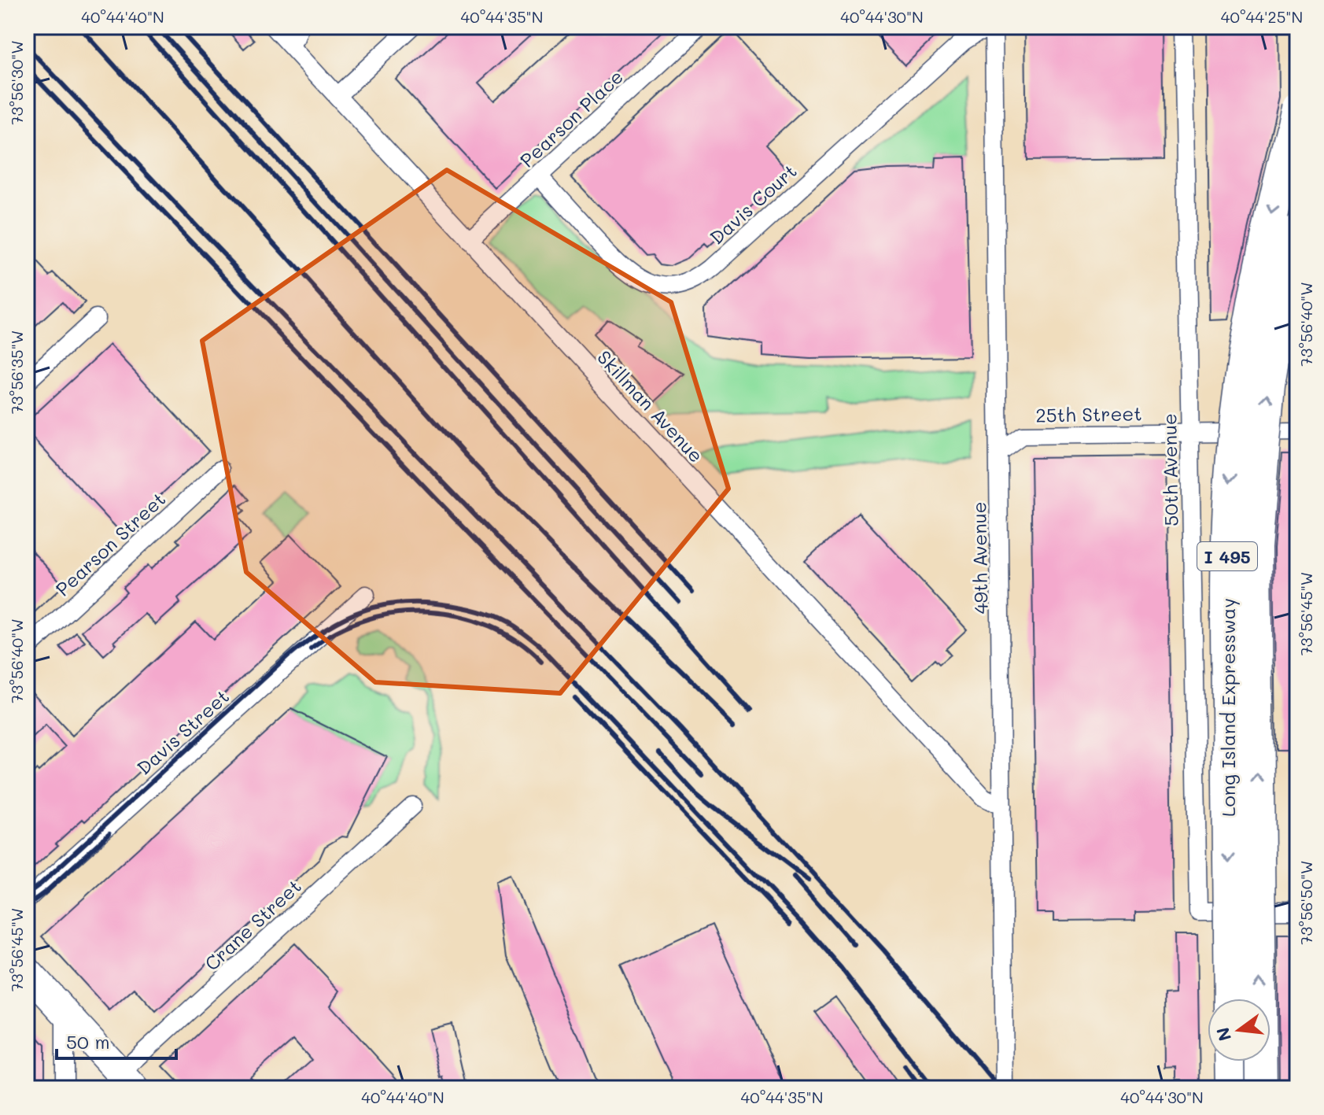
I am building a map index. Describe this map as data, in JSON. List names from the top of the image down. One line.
{"streets":{"highway":["I 495","Long Island Expressway"],"street":["Pearson Place","Davis Court","Skillman Avenue","25th Street","50th Avenue","Pearson Street","49th Avenue","Davis Street","Crane Street"]},"crossings":[["Pearson Place","Davis Court"],["Pearson Place","Skillman Avenue"],["Davis Court","49th Avenue"],["Skillman Avenue","49th Avenue"],["25th Street","50th Avenue"],["25th Street","49th Avenue"]],"scale_bar":"50 m","north":"left","coordinates":["40°44'40\"N","40°44'35\"N","40°44'30\"N","40°44'25\"N","73°56'30\"W","73°56'40\"W","73°56'35\"W","73°56'45\"W","73°56'50\"W"]}
